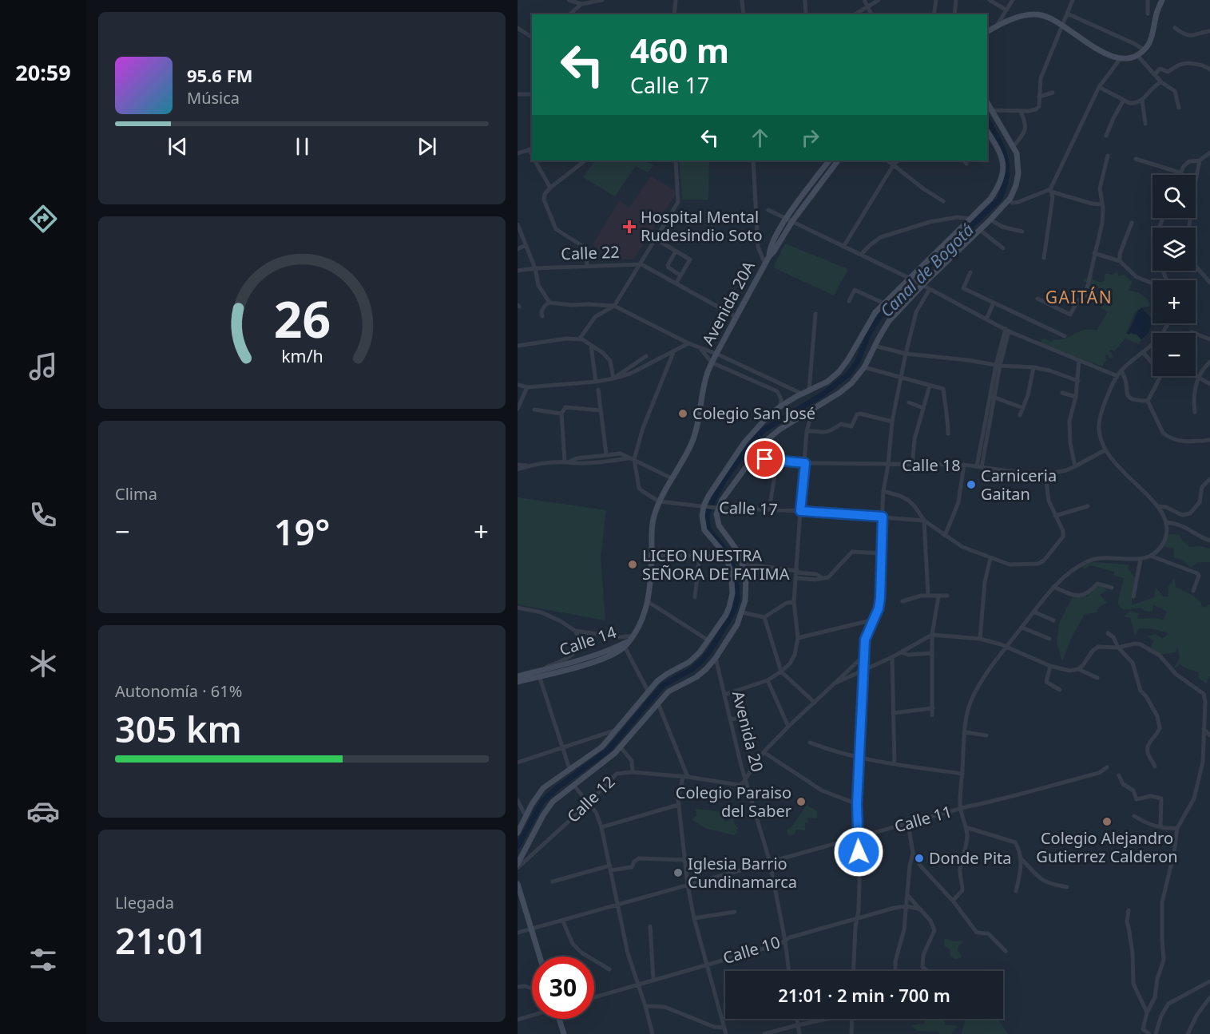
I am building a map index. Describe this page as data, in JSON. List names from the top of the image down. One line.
{"streets":{"main road":["Avenida 20A","Calle 14"],"street":["Calle 22","Calle 18","Calle 17","Avenida 20","Calle 12","Calle 11","Calle 10"]},"crossings":[["Calle 22","Avenida 20A"],["Avenida 20","Calle 12"],["Avenida 20","Calle 11"],["Avenida 20","Calle 10"]],"districts":["GAITÁN"],"water":["Canal de Bogotá"],"places":{"health":["Hospital Mental Rudesindio Soto"],"other":["Colegio San José","Carniceria Gaitan","LICEO NUESTRA SEÑORA DE FATIMA","Colegio Paraiso del Saber","Colegio Alejandro Gutierrez Calderon","Donde Pita","Iglesia Barrio Cundinamarca"]},"page":{"tabs":"20:59","turn":["460 m","Calle 17"],"song":["95.6 FM","Música"],"map_buttons":["+","−"],"tile":["Clima",["Autonomía · 61%","305 km"],["Llegada","21:01"]],"heat":["−","19°","+"],"limit":"30","trip":"21:01 · 2 min · 700 m","gauge":["26","km/h"]}}
